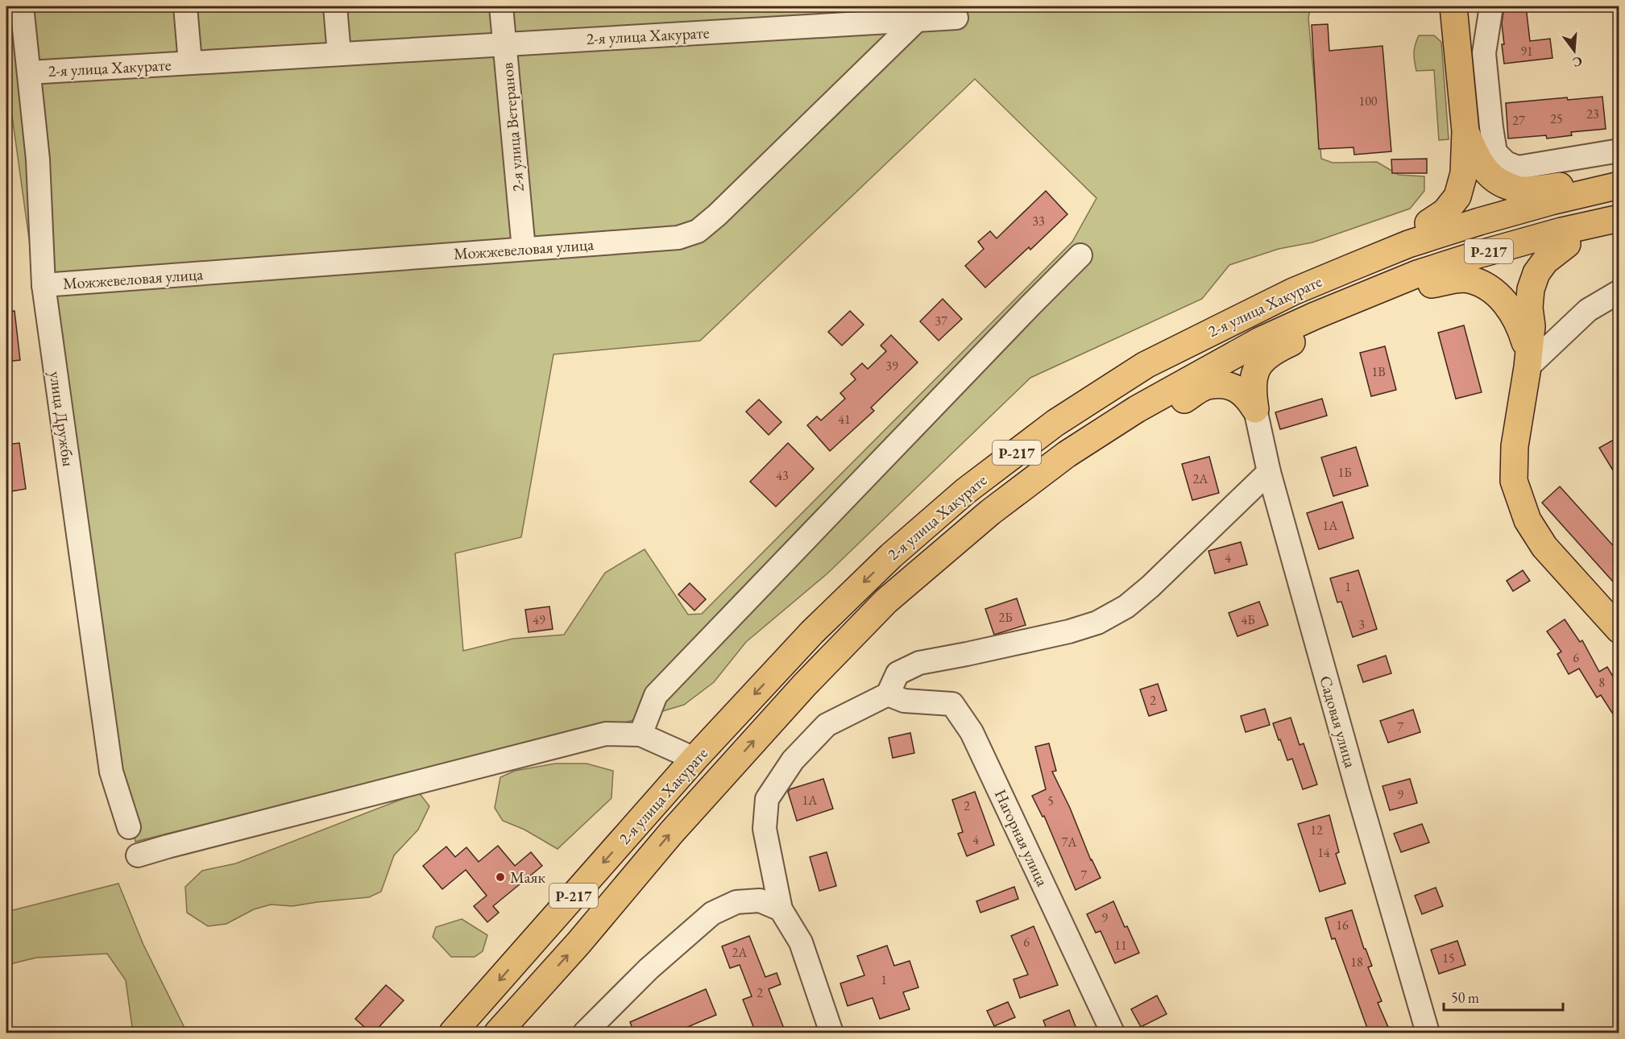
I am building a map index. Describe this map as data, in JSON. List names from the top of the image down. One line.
{"streets":{"main road":["2-я улица Хакурате","Р-217"],"street":["2-я улица Ветеранов","Можжевеловая улица","улица Дружбы","Садовая улица","Нагорная улица"]},"crossings":[["2-я улица Хакурате","2-я улица Ветеранов"],["2-я улица Хакурате","Можжевеловая улица"],["2-я улица Хакурате","улица Дружбы"],["2-я улица Ветеранов","Можжевеловая улица"],["Можжевеловая улица","улица Дружбы"]],"places":["Маяк"],"house_numbers":["91","100","23","25","27","33","37","39","1В","41","1Б","43","2А","1А","4","1","2Б","49","4Б","3","6","8","2","7","9","1А","5","2","12","4","7А","14","7","9","16","6","11","2А","15","18","1","2"],"scale_bar":"50 m","north":"bottom"}
